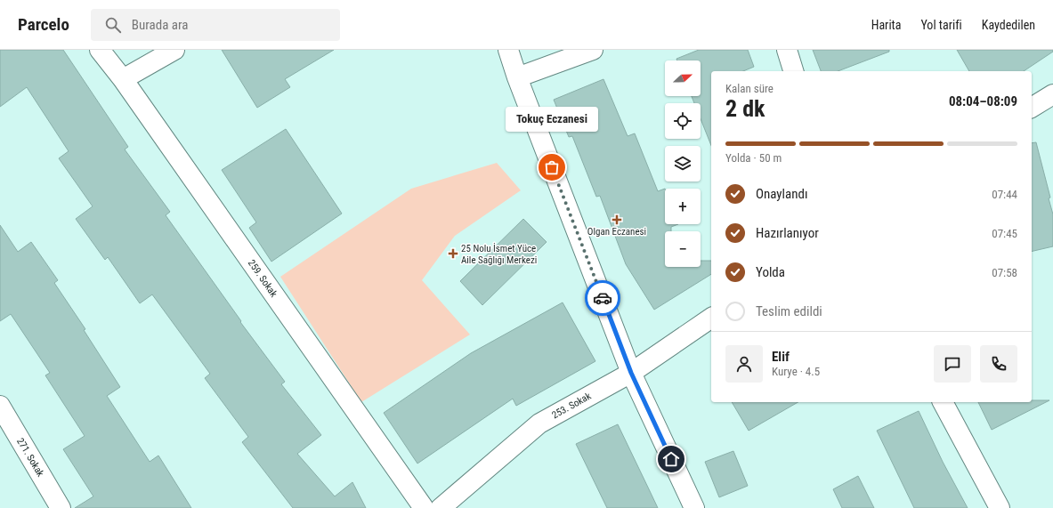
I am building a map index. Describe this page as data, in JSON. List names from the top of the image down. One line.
{"streets":{"street":["259. Sokak","253. Sokak","271. Sokak"]},"places":{"other":["Tokuç Eczanesi"],"health":["Olgan Eczanesi","25 Nolu İsmet Yüce Aile Sağlığı Merkezi"]},"north":"right","page":{"header":"Parcelo","search":"Burada ara","nav":["Harita","Yol tarifi","Kaydedilen"],"map_buttons":["+","−"],"heading":["2 dk","Kalan süre","08:04–08:09"],"panel":["Elif","Kurye · 4.5"],"bubble":"Tokuç Eczanesi","bar":"Yolda · 50 m","list":[["Onaylandı","07:44"],["Hazırlanıyor","07:45"],["Yolda","07:58"],"Teslim edildi"]}}
